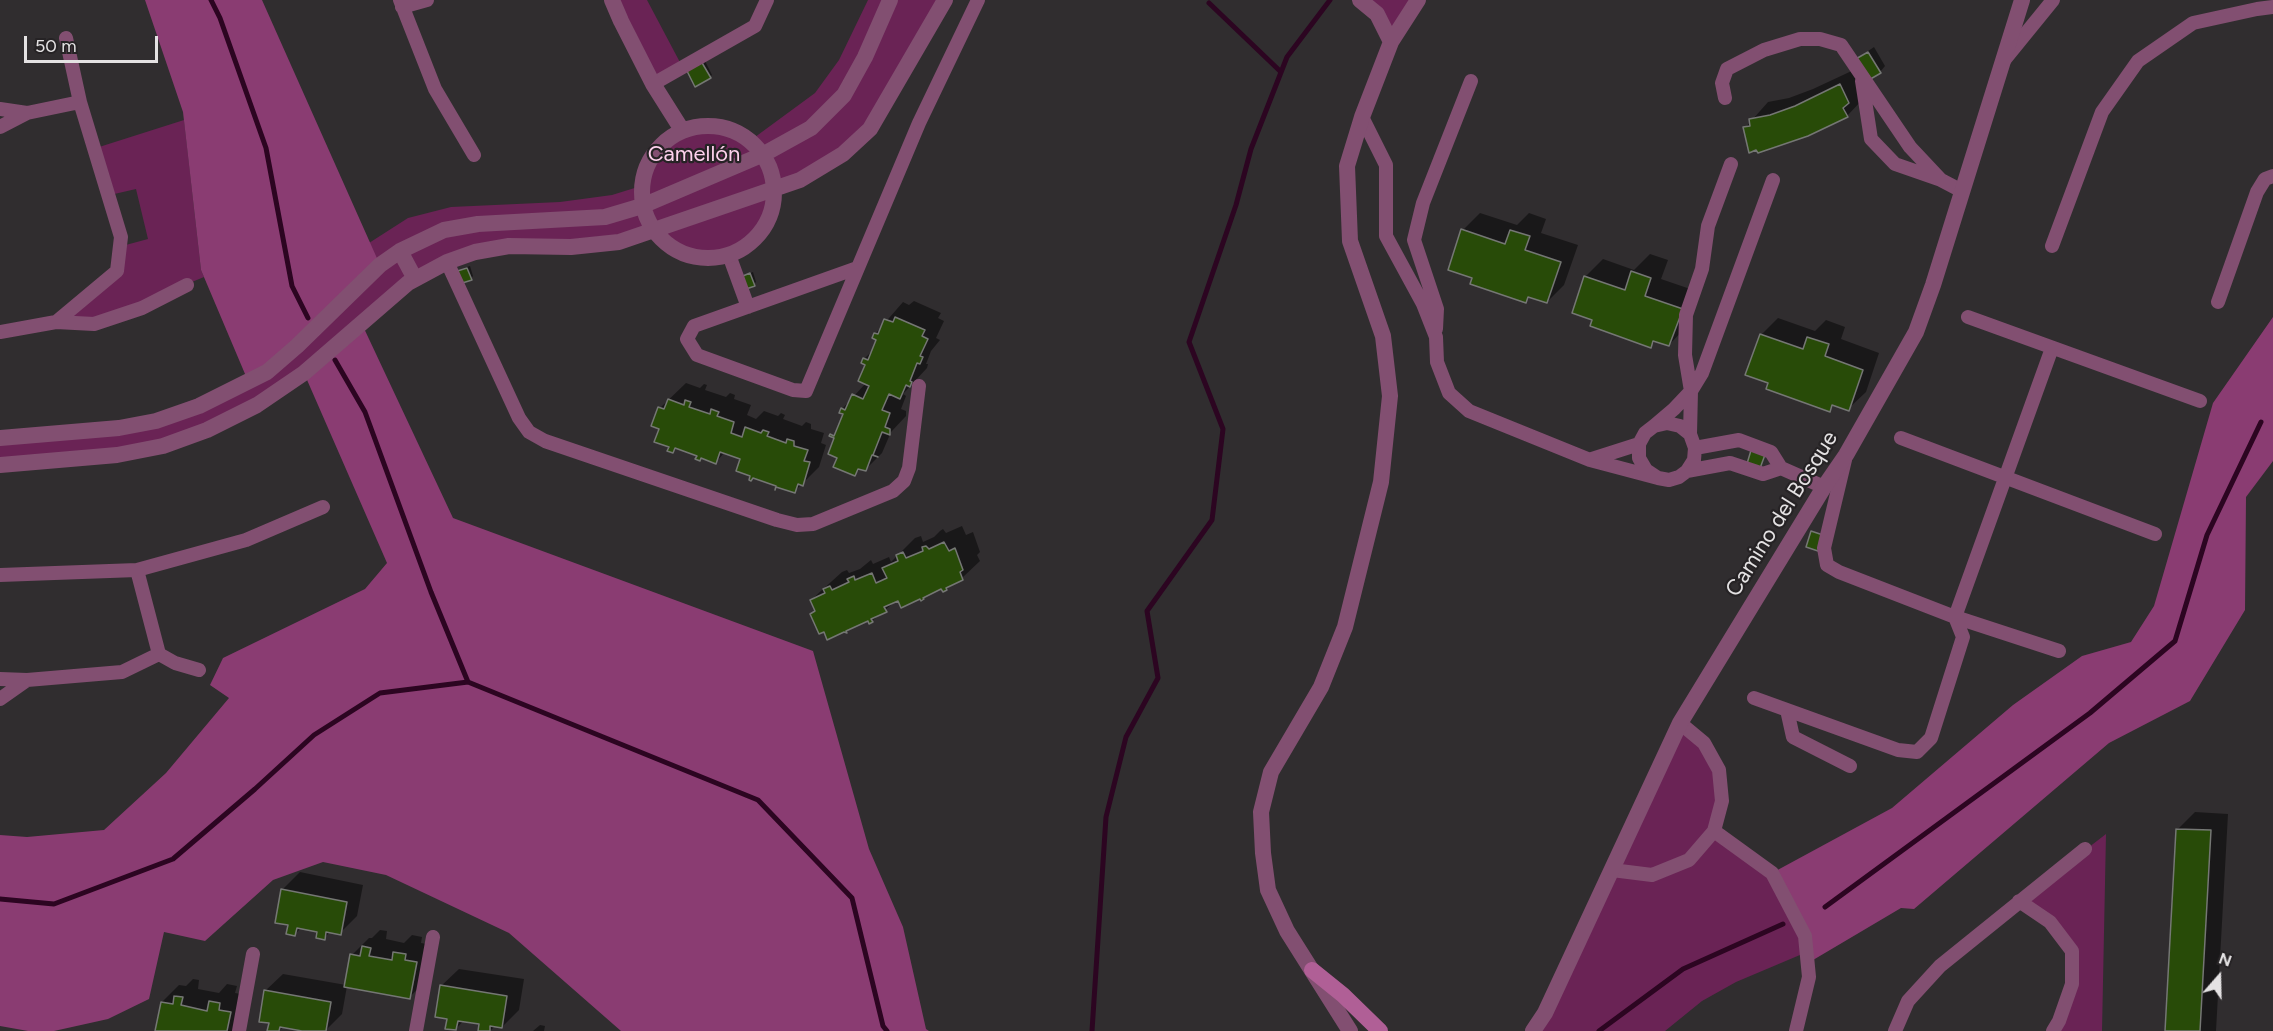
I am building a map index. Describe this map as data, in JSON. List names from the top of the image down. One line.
{"streets":{"street":["Camino del Bosque"]},"parks":["Camellón"],"scale_bar":"50 m","north":"top"}
